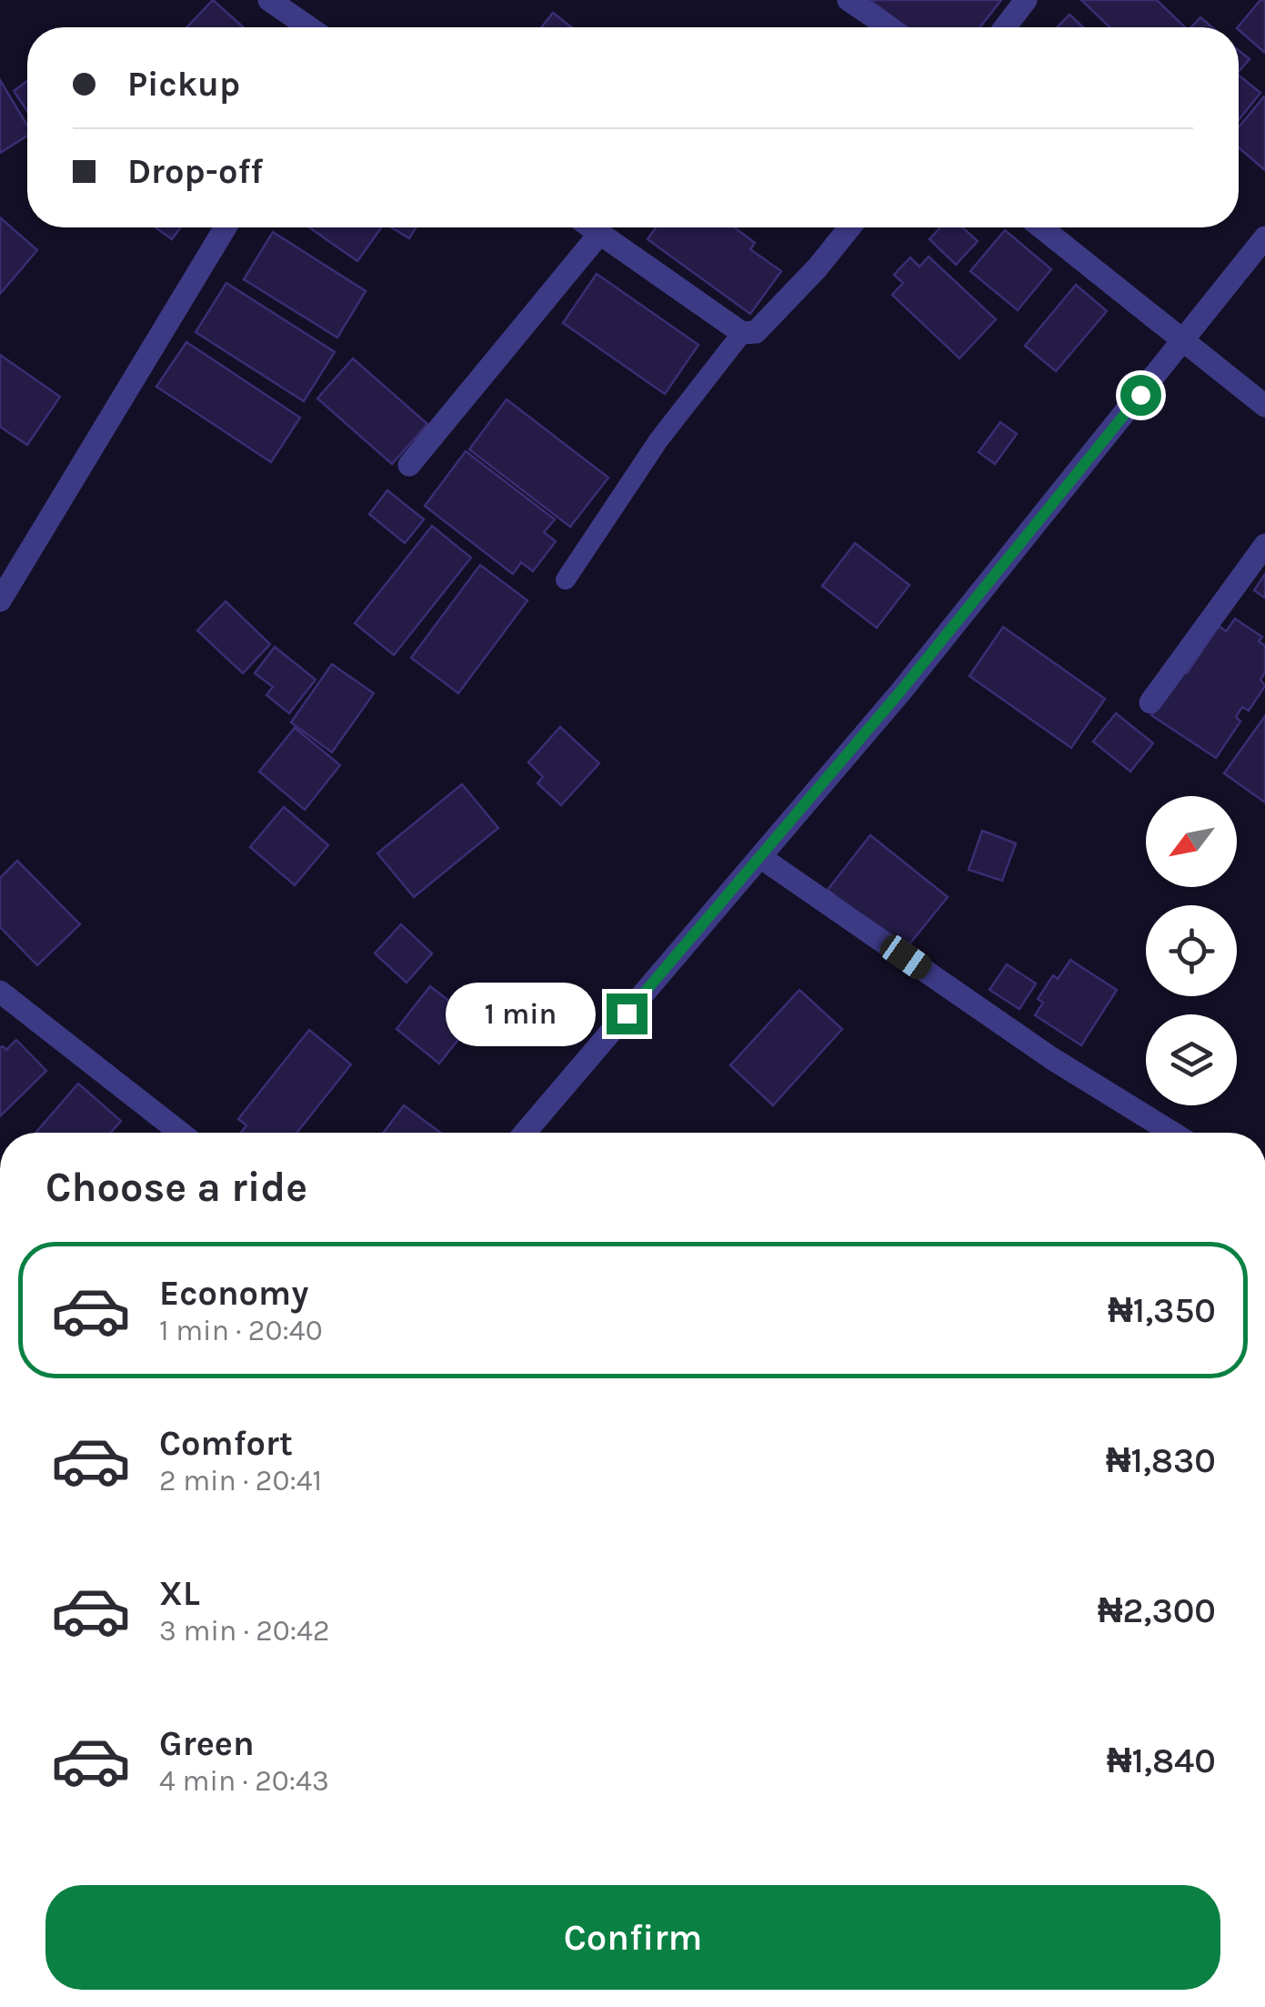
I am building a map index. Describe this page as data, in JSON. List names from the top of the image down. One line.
{"north":"bottom left","page":{"banner":["Pickup","Drop-off"],"bubble":"1 min","heading":"Choose a ride","list":[{"name":"Economy","note":"1 min · 20:40","value":"₦1,350"},{"name":"Comfort","note":"2 min · 20:41","value":"₦1,830"},{"name":"XL","note":"3 min · 20:42","value":"₦2,300"},{"name":"Green","note":"4 min · 20:43","value":"₦1,840"}],"buttons":"Confirm"}}
